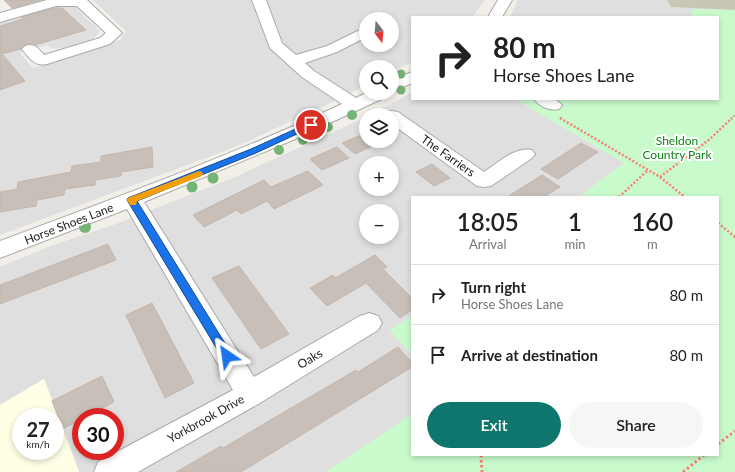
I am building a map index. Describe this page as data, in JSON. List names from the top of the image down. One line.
{"streets":{"street":["The Farriers","Horse Shoes Lane","Oaks","Yorkbrook Drive"]},"crossings":[["Horse Shoes Lane","Yorkbrook Drive"],["Oaks","Yorkbrook Drive"]],"parks":["Sheldon Country Park"],"north":"bottom","page":{"map_buttons":["+","−"],"turn":["80 m","Horse Shoes Lane"],"eta":["18:05","Arrival","1","min","160","m"],"list":[{"name":"Turn right","note":"Horse Shoes Lane","value":"80 m"},{"name":"Arrive at destination","value":"80 m"}],"buttons":["Exit","Share"],"speed":"27 km/h","limit":"30"}}
